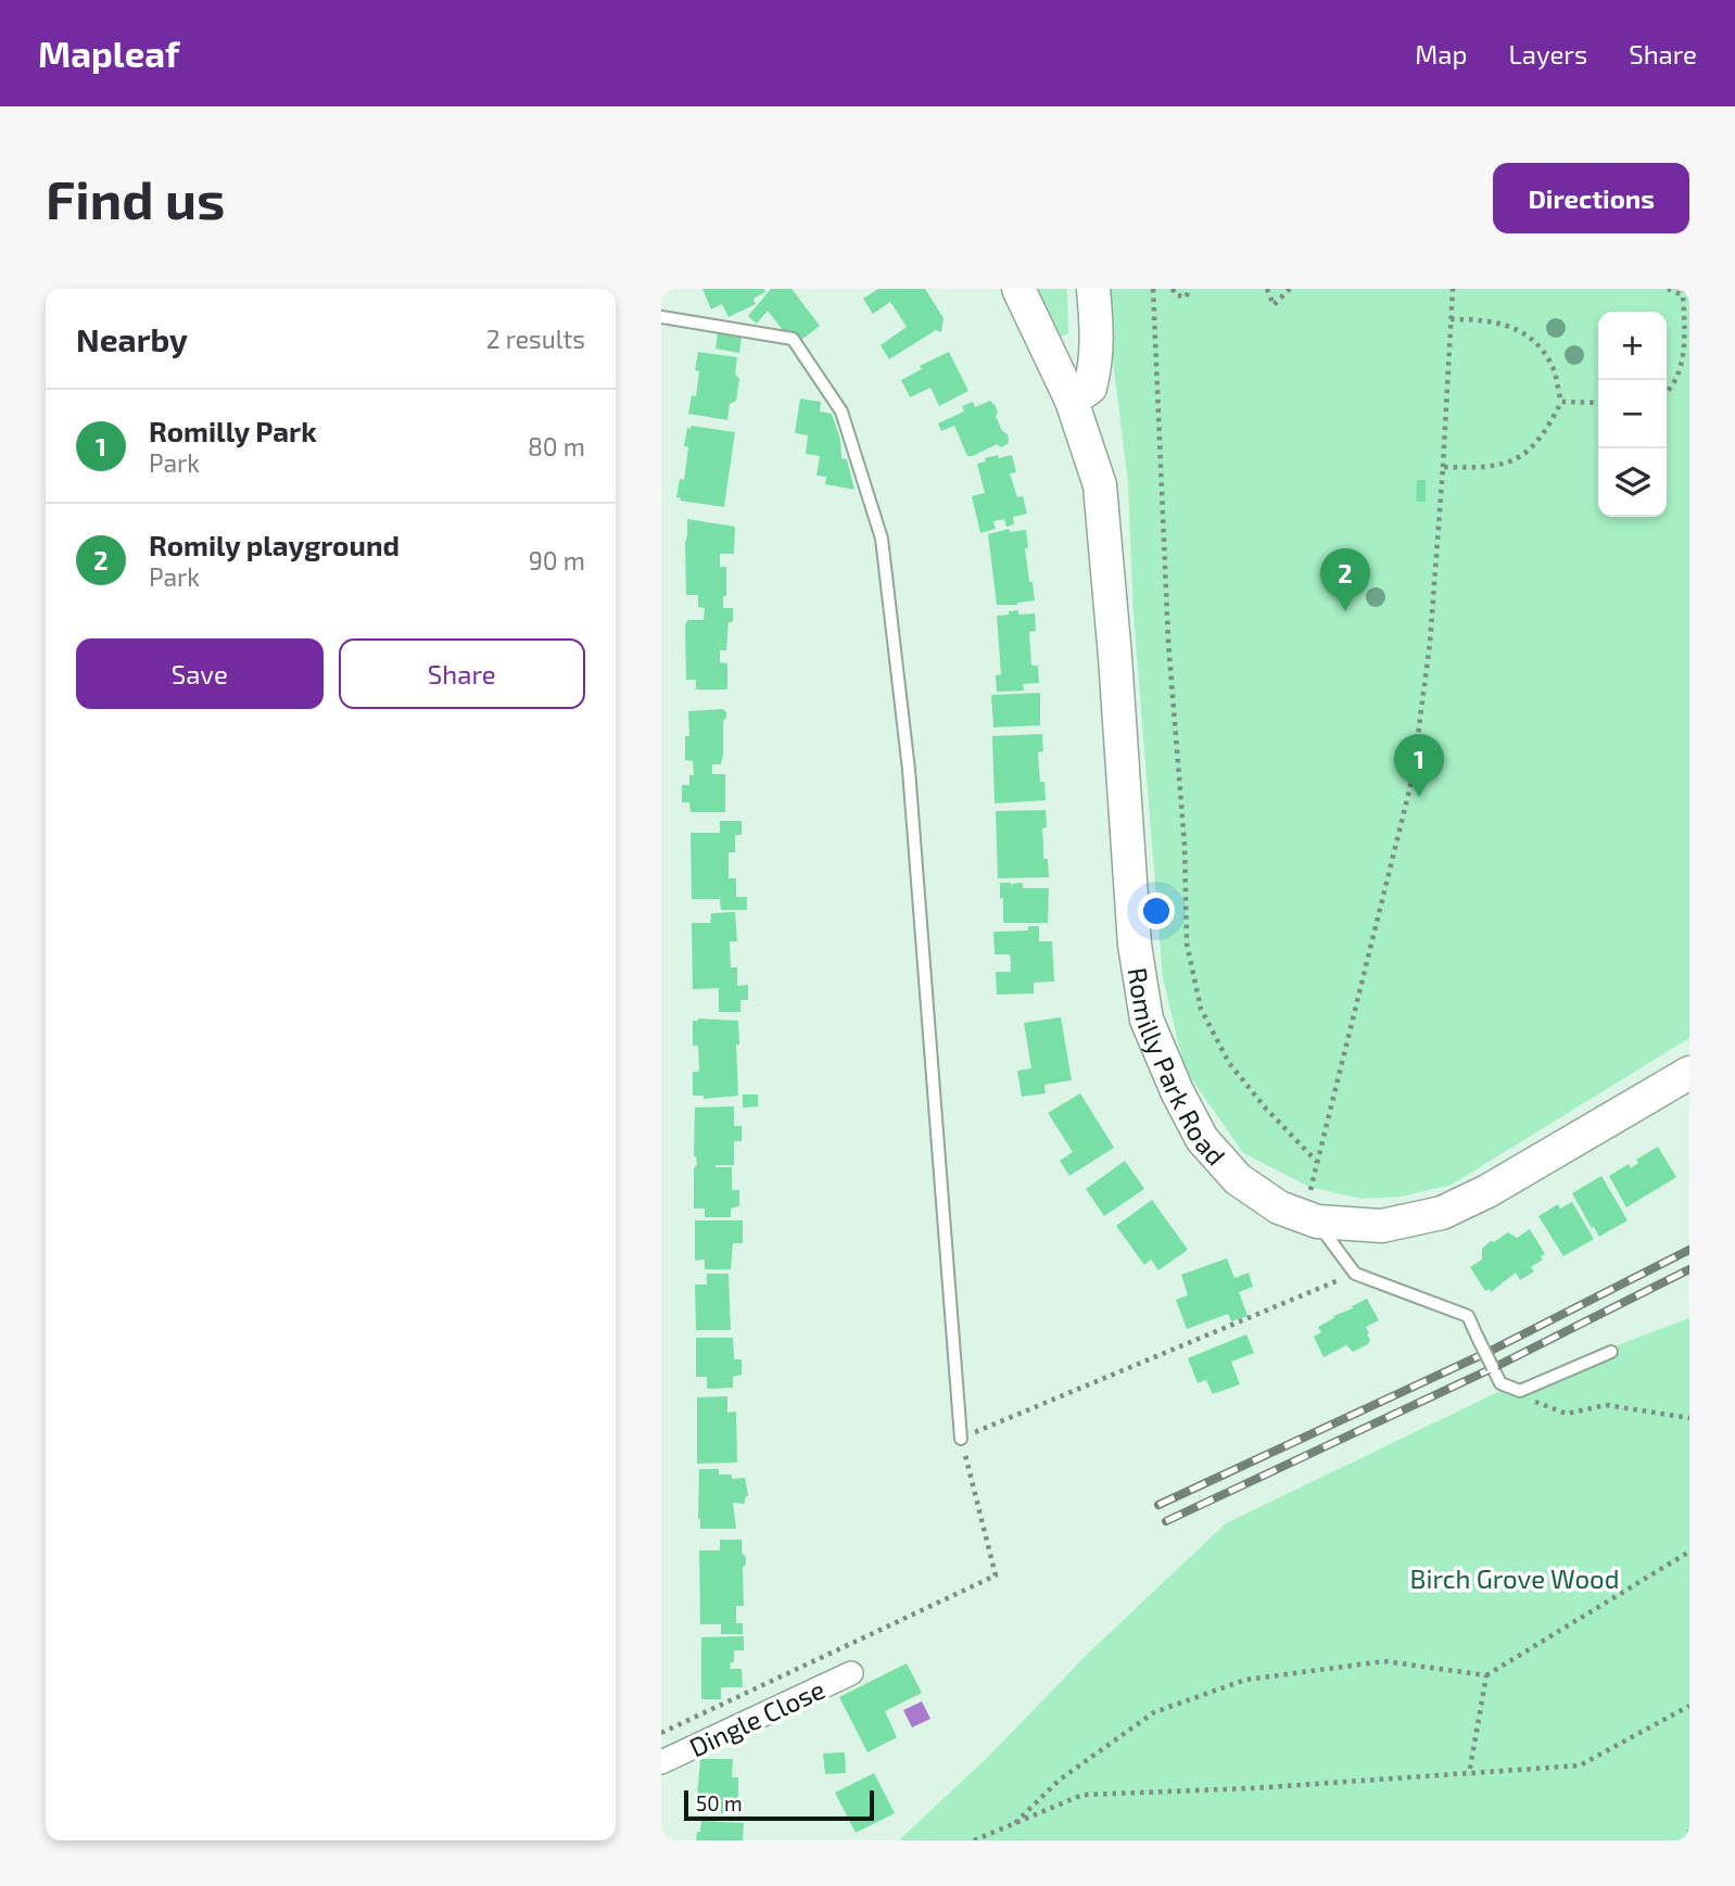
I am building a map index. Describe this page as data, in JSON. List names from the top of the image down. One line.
{"streets":{"street":["Romilly Park Road","Dingle Close"]},"parks":["Birch Grove Wood"],"scale_bar":"50 m","page":{"header":"Mapleaf","nav":["Map","Layers","Share"],"buttons":["Directions",["Save","Share"]],"title":"Find us","heading":["Nearby","2 results"],"map_buttons":["+","−"],"list":[{"mark":"1","name":"Romilly Park","note":"Park","value":"80 m"},{"mark":"2","name":"Romily playground","note":"Park","value":"90 m"}],"pins":["2","1"],"scale":"50 m"}}
